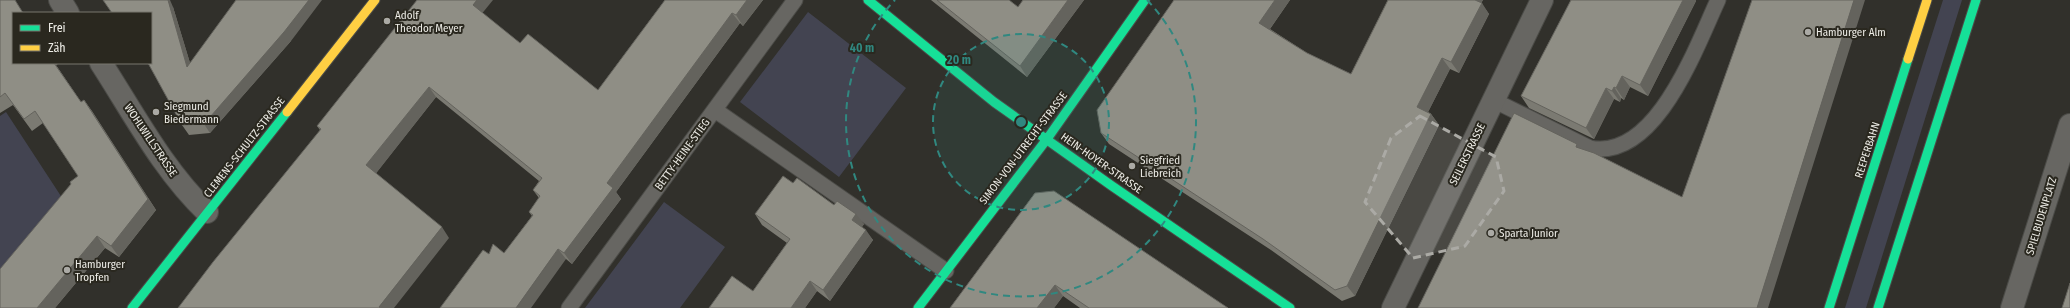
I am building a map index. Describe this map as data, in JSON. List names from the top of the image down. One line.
{"streets":{"main road":["CLEMENS-SCHULTZ-STRASSE","SIMON-VON-UTRECHT-STRASSE","REEPERBAHN","HEIN-HOYER-STRASSE"],"street":["WOHLWILLSTRASSE","SEILERSTRASSE","SPIELBUDENPLATZ"],"lane":["BETTY-HEINE-STIEG"]},"crossings":[["WOHLWILLSTRASSE","CLEMENS-SCHULTZ-STRASSE"],["SIMON-VON-UTRECHT-STRASSE","HEIN-HOYER-STRASSE"]],"places":["Adolf Theodor Meyer","Hamburger Alm","Siegmund Biedermann","Siegfried Liebreich","Sparta Junior","Hamburger Tropfen"],"legend":["Frei","Zäh"],"rings":["40 m","20 m"]}
